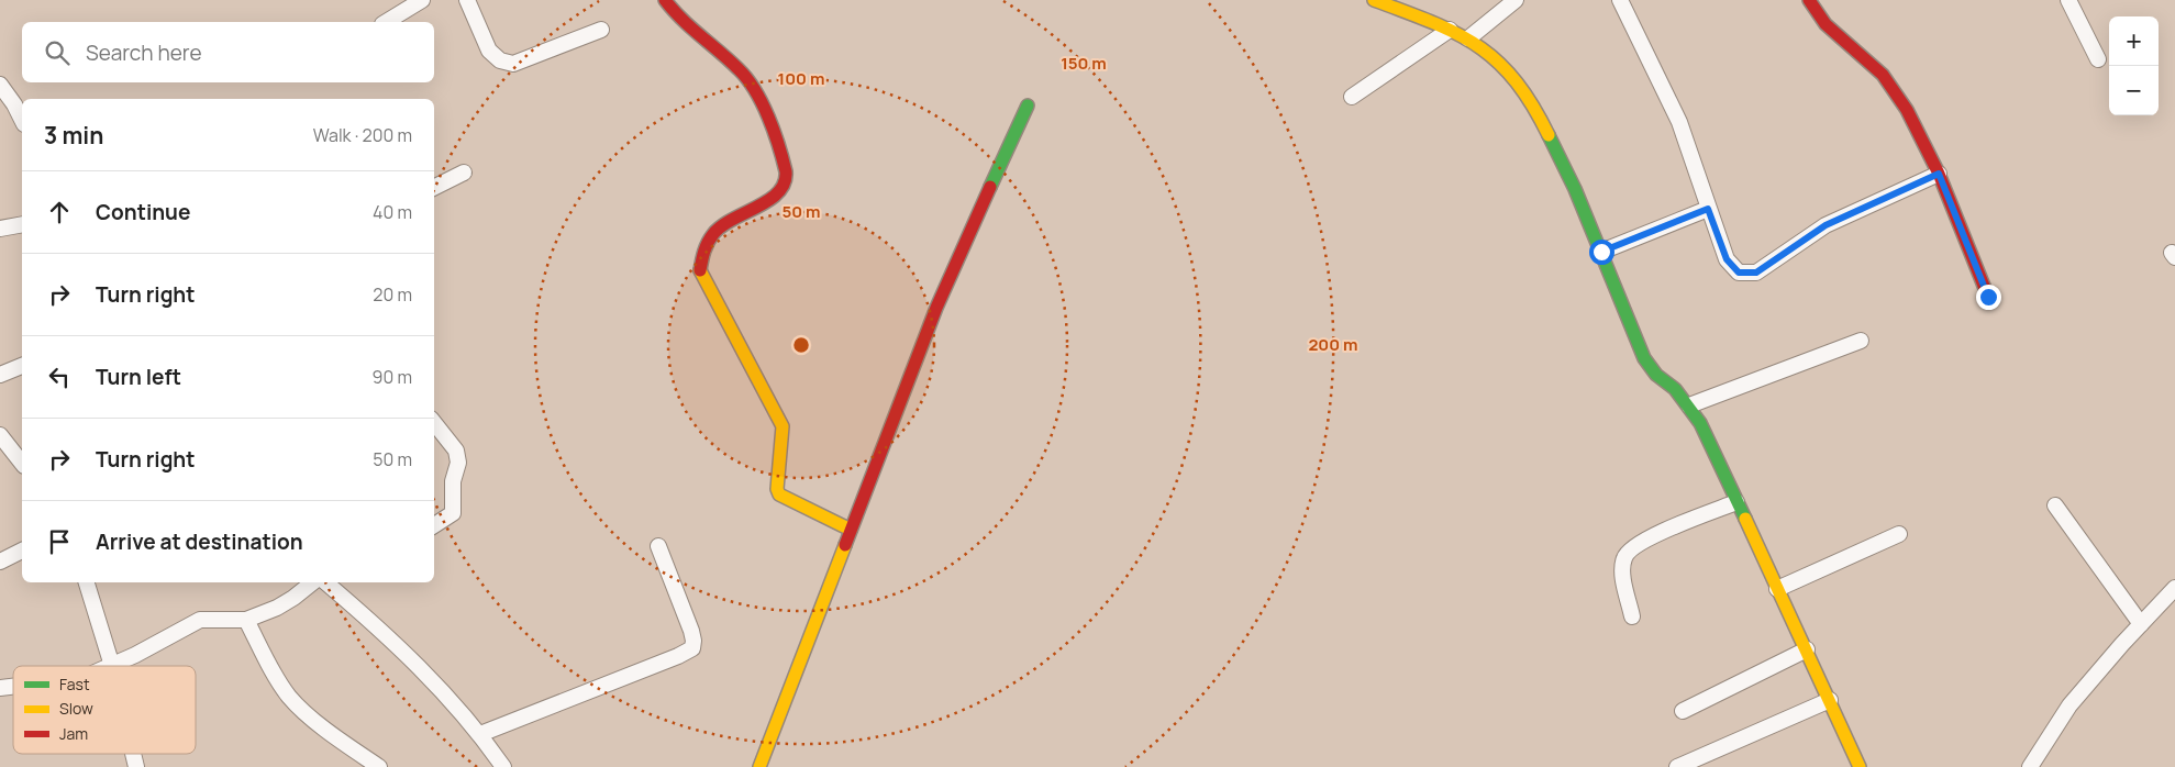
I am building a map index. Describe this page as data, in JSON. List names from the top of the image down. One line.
{"legend":["Fast","Slow","Jam"],"page":{"map_buttons":["+","−"],"search":"Search here","heading":["3 min","Walk · 200 m"],"list":[["Continue","40 m"],["Turn right","20 m"],["Turn left","90 m"],["Turn right","50 m"],"Arrive at destination"]},"rings":["150 m","100 m","50 m","200 m"]}
